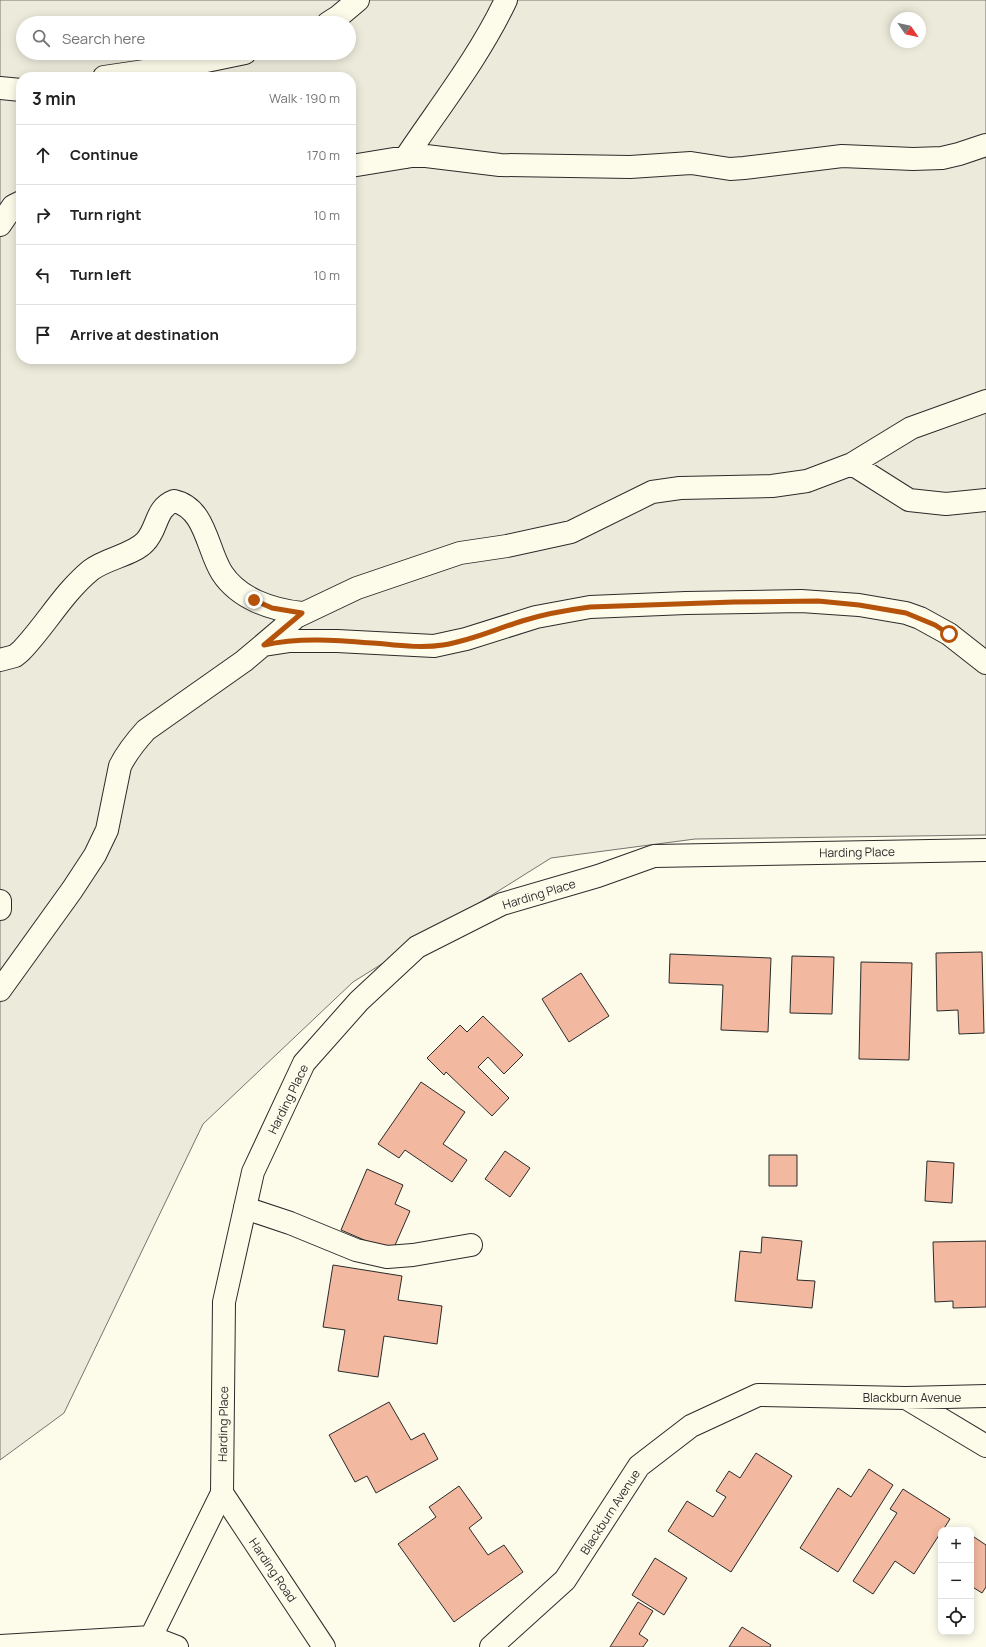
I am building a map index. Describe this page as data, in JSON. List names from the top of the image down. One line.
{"streets":{"main road":["Harding Place","Blackburn Avenue","Harding Road"]},"crossings":[["Harding Place","Harding Road"]],"north":"bottom right","page":{"search":"Search here","heading":["3 min","Walk · 190 m"],"list":[["Continue","170 m"],["Turn right","10 m"],["Turn left","10 m"],"Arrive at destination"],"map_buttons":["+","−"]}}
